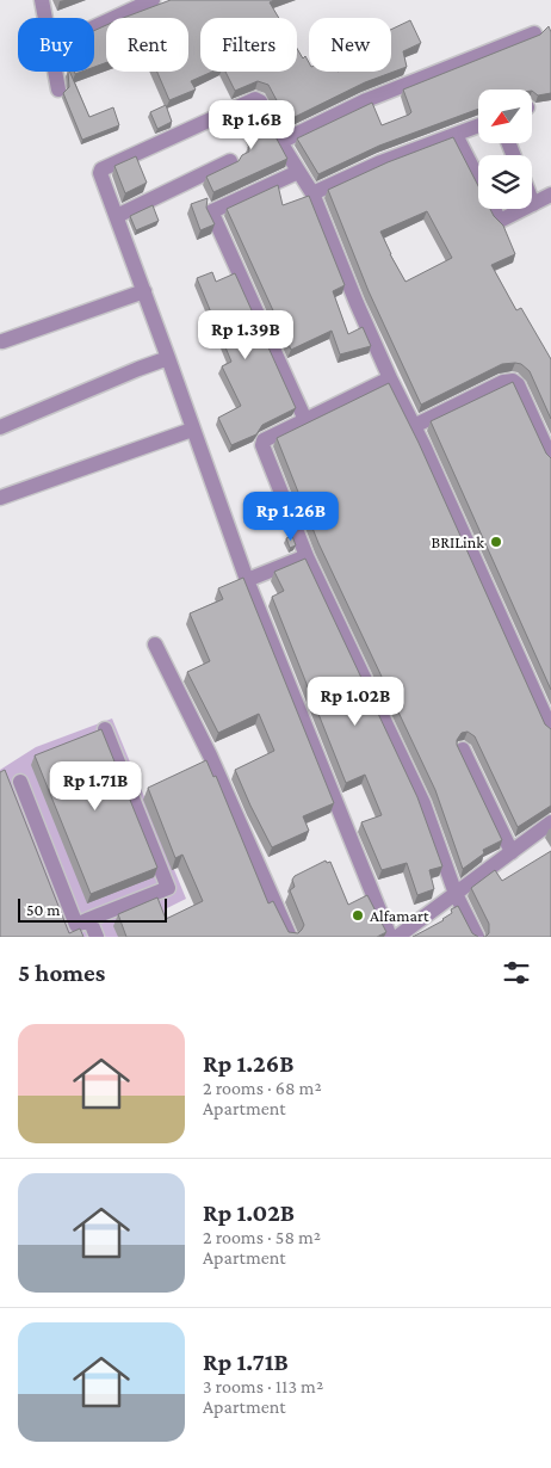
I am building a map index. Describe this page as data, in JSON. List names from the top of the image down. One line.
{"places":["BRILink","Alfamart"],"scale_bar":"50 m","north":"bottom left","page":{"chip":["Buy","Rent","Filters","New"],"price":["Rp 1.6B","Rp 1.39B","Rp 1.26B","Rp 1.02B","Rp 1.71B"],"scale":"50 m","heading":"5 homes","list":[{"name":"Rp 1.26B","note":"2 rooms · 68 m² · Apartment"},{"name":"Rp 1.02B","note":"2 rooms · 58 m² · Apartment"},{"name":"Rp 1.71B","note":"3 rooms · 113 m² · Apartment"}]}}
